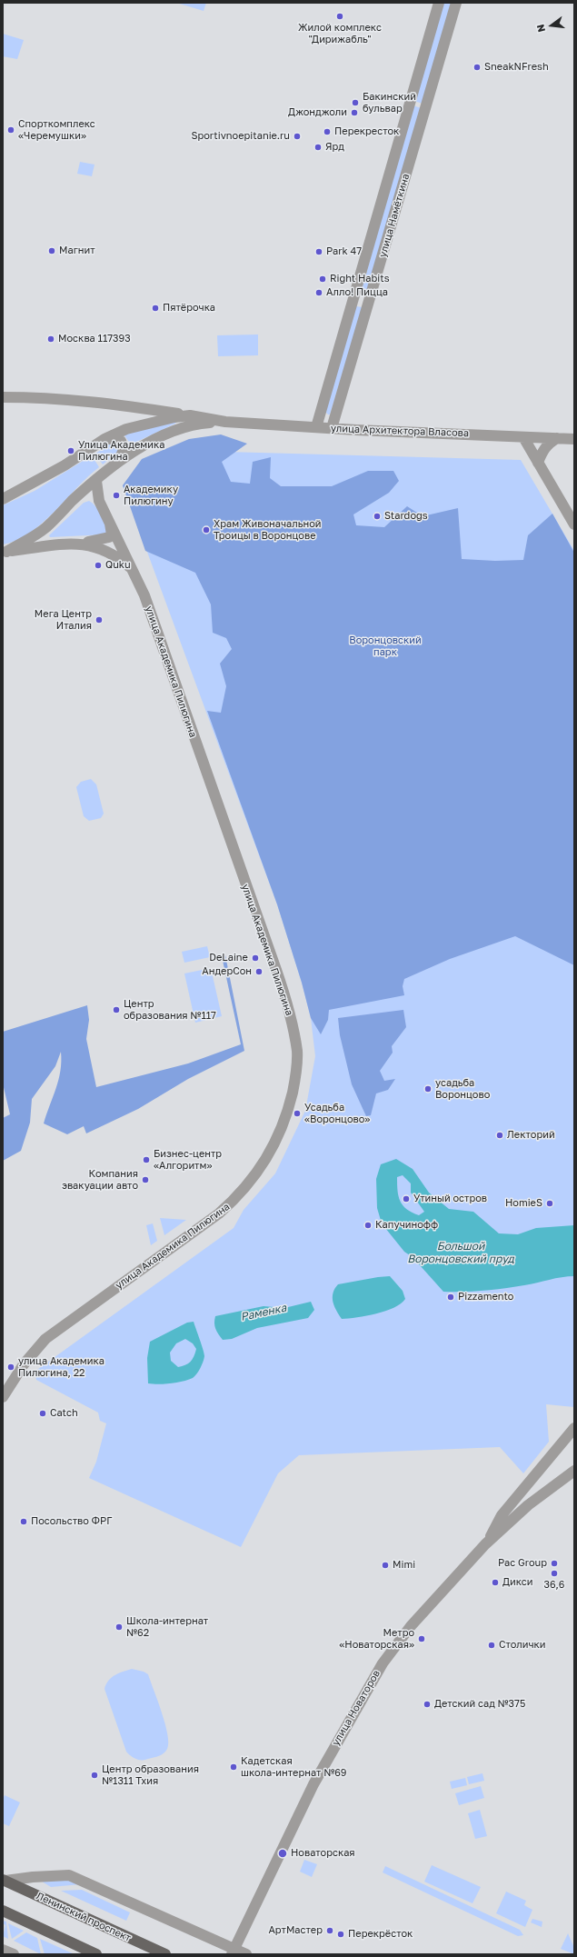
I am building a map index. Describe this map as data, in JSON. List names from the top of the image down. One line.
{"streets":{"main road":["Ленинский проспект"],"street":["улица Намёткина","улица Архитектора Власова","улица Академика Пилюгина","улица Новаторов"]},"crossings":[["улица Намёткина","улица Архитектора Власова"],["улица Архитектора Власова","улица Академика Пилюгина"]],"water":["Большой Воронцовский пруд","Раменка"],"parks":["Воронцовский парк"],"places":["Жилой комплекс \"Дирижабль\"","SneakNFresh","Бакинский бульвар","Джонджоли","Спорткомплекс «Черемушки»","Перекресток","Sportivnoepitanie.ru","Ярд","Магнит","Park 47","Right Habits","Алло! Пицца","Пятёрочка","Москва 117393","Улица Академика Пилюгина","Академику Пилюгину","Stardogs","Храм Живоначальной Троицы в Воронцове","Quku","Мега Центр Италия","DeLaine","АндерСон","Центр образования №117","усадьба Воронцово","Усадьба «Воронцово»","Лекторий","Бизнес-центр «Алгоритм»","Компания эвакуации авто","Утиный остров","HomieS","Капучинофф","Pizzamento","улица Академика Пилюгина, 22","Catch","Посольство ФРГ","Pac Group","Mimi","36,6","Дикси","Школа-интернат №62","Метро «Новаторская»","Столички","Детский сад №375","Кадетская школа-интернат №69","Центр образования №1311 Тхия","Новаторская","АртМастер","Перекрёсток"],"north":"left"}
